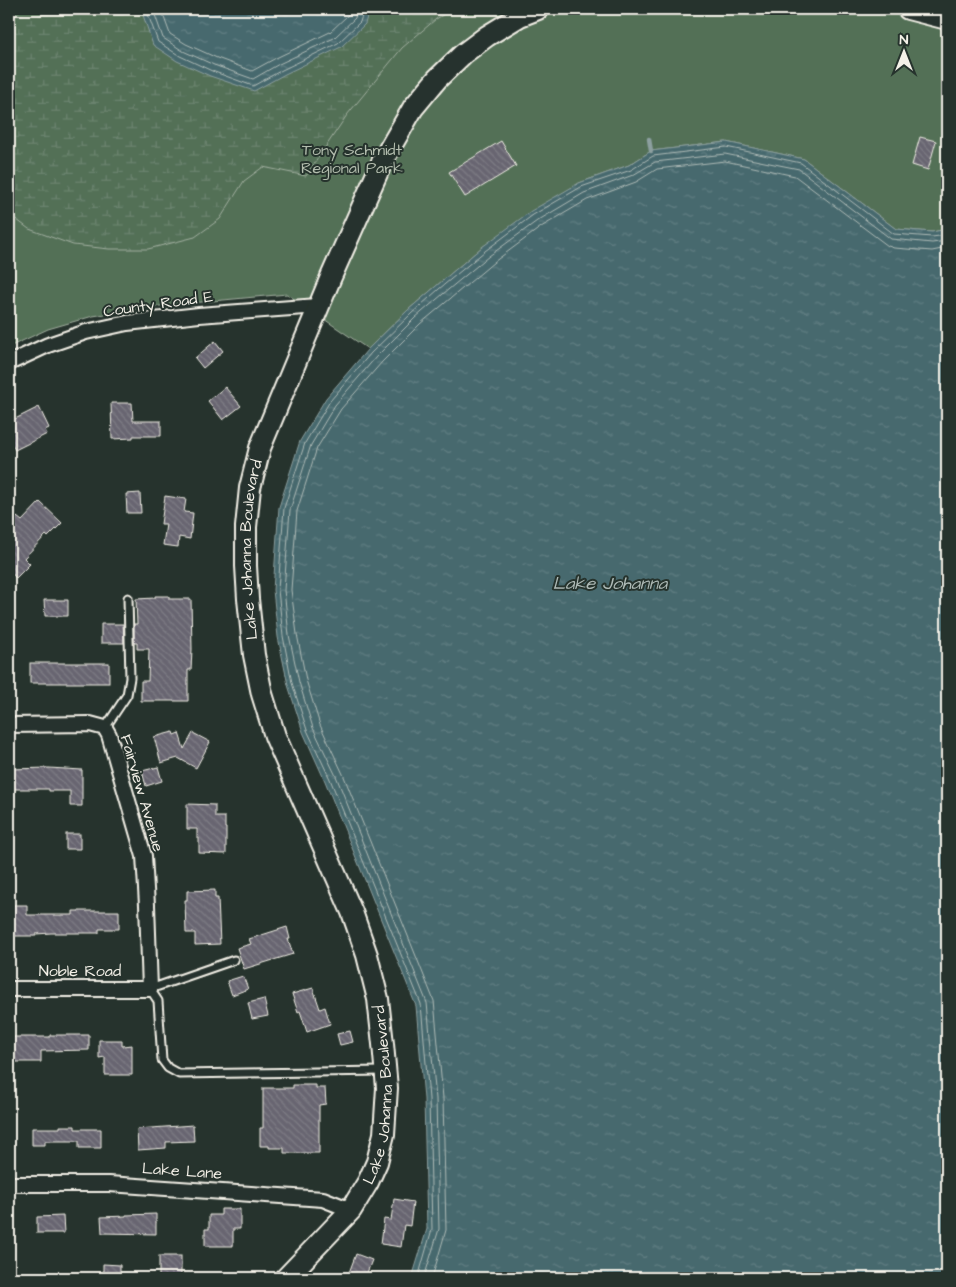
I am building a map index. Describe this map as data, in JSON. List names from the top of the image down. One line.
{"streets":{"street":["County Road E","Lake Johanna Boulevard","Fairview Avenue","Noble Road","Lake Lane"]},"crossings":[["County Road E","Lake Johanna Boulevard"],["Lake Johanna Boulevard","Lake Lane"],["Fairview Avenue","Noble Road"]],"water":["Lake Johanna"],"parks":["Tony Schmidt Regional Park"],"north":"top"}
